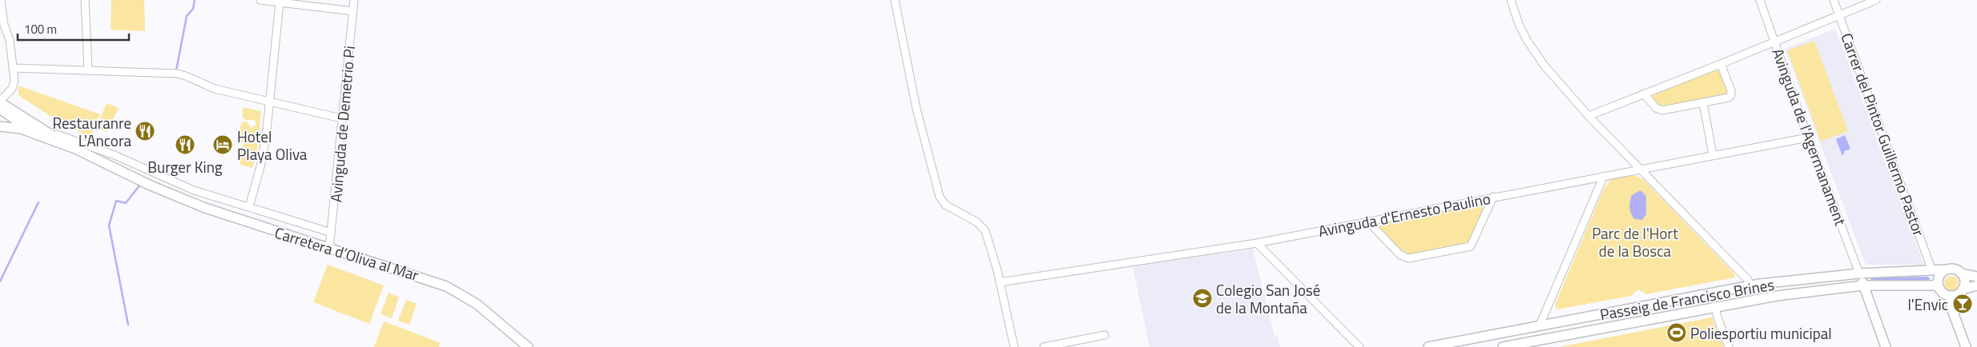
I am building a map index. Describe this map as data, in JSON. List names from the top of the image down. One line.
{"streets":{"street":["Avinguda de Demetrio Pi","Carrer del Pintor Guillermo Pastor","Avinguda de l'Agermanament","Avinguda d'Ernesto Paulino","Carretera d’Oliva al Mar","Passeig de Francisco Brines"]},"crossings":[["Avinguda de Demetrio Pi","Carretera d’Oliva al Mar"],["Carrer del Pintor Guillermo Pastor","Passeig de Francisco Brines"],["Avinguda de l'Agermanament","Avinguda d'Ernesto Paulino"],["Avinguda de l'Agermanament","Passeig de Francisco Brines"]],"parks":["Parc de l'Hort de la Bosca"],"places":{"restaurant":["Restauranre L'Ancora","Burger King"],"hotel":["Hotel Playa Oliva"],"school or university":["Colegio San José de la Montaña"],"bar":["l'Envic"],"sports":["Poliesportiu municipal"]},"scale_bar":"100 m"}
